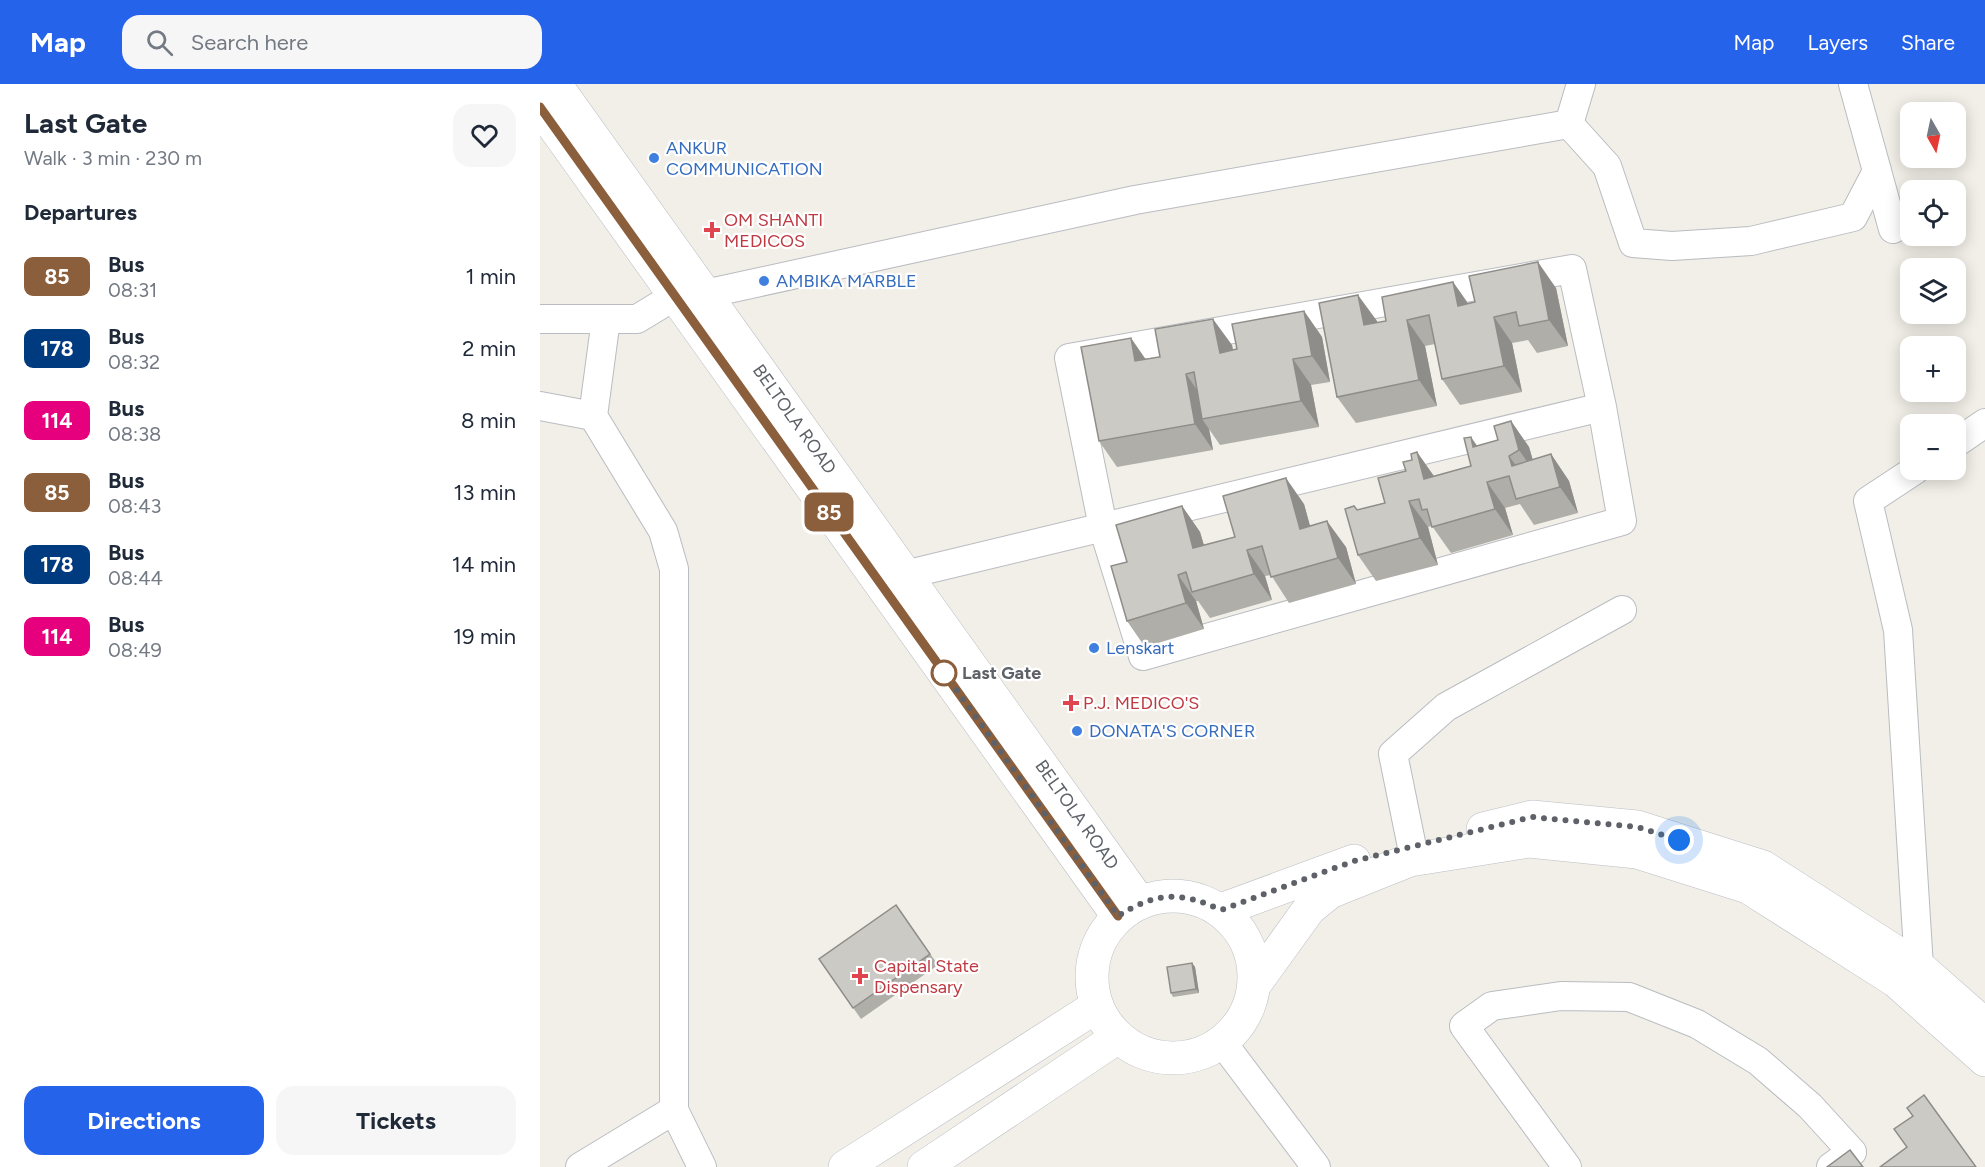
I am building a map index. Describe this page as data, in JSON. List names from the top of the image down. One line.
{"streets":{"main road":["BELTOLA ROAD"]},"places":{"other":["ANKUR COMMUNICATION","AMBIKA MARBLE","Lenskart","Last Gate","DONATA'S CORNER"],"health":["OM SHANTI MEDICOS","P.J. MEDICO'S","Capital State Dispensary"]},"lines":["bus line 85"],"north":"bottom","page":{"header":"Map","search":"Search here","nav":["Map","Layers","Share"],"heading":[["Last Gate","Walk · 3 min · 230 m"],"Departures"],"on_map":"85","map_buttons":["+","−"],"list":[{"mark":"85","name":"Bus","note":"08:31","value":"1 min"},{"mark":"178","name":"Bus","note":"08:32","value":"2 min"},{"mark":"114","name":"Bus","note":"08:38","value":"8 min"},{"mark":"85","name":"Bus","note":"08:43","value":"13 min"},{"mark":"178","name":"Bus","note":"08:44","value":"14 min"},{"mark":"114","name":"Bus","note":"08:49","value":"19 min"}],"buttons":["Directions","Tickets"]}}
